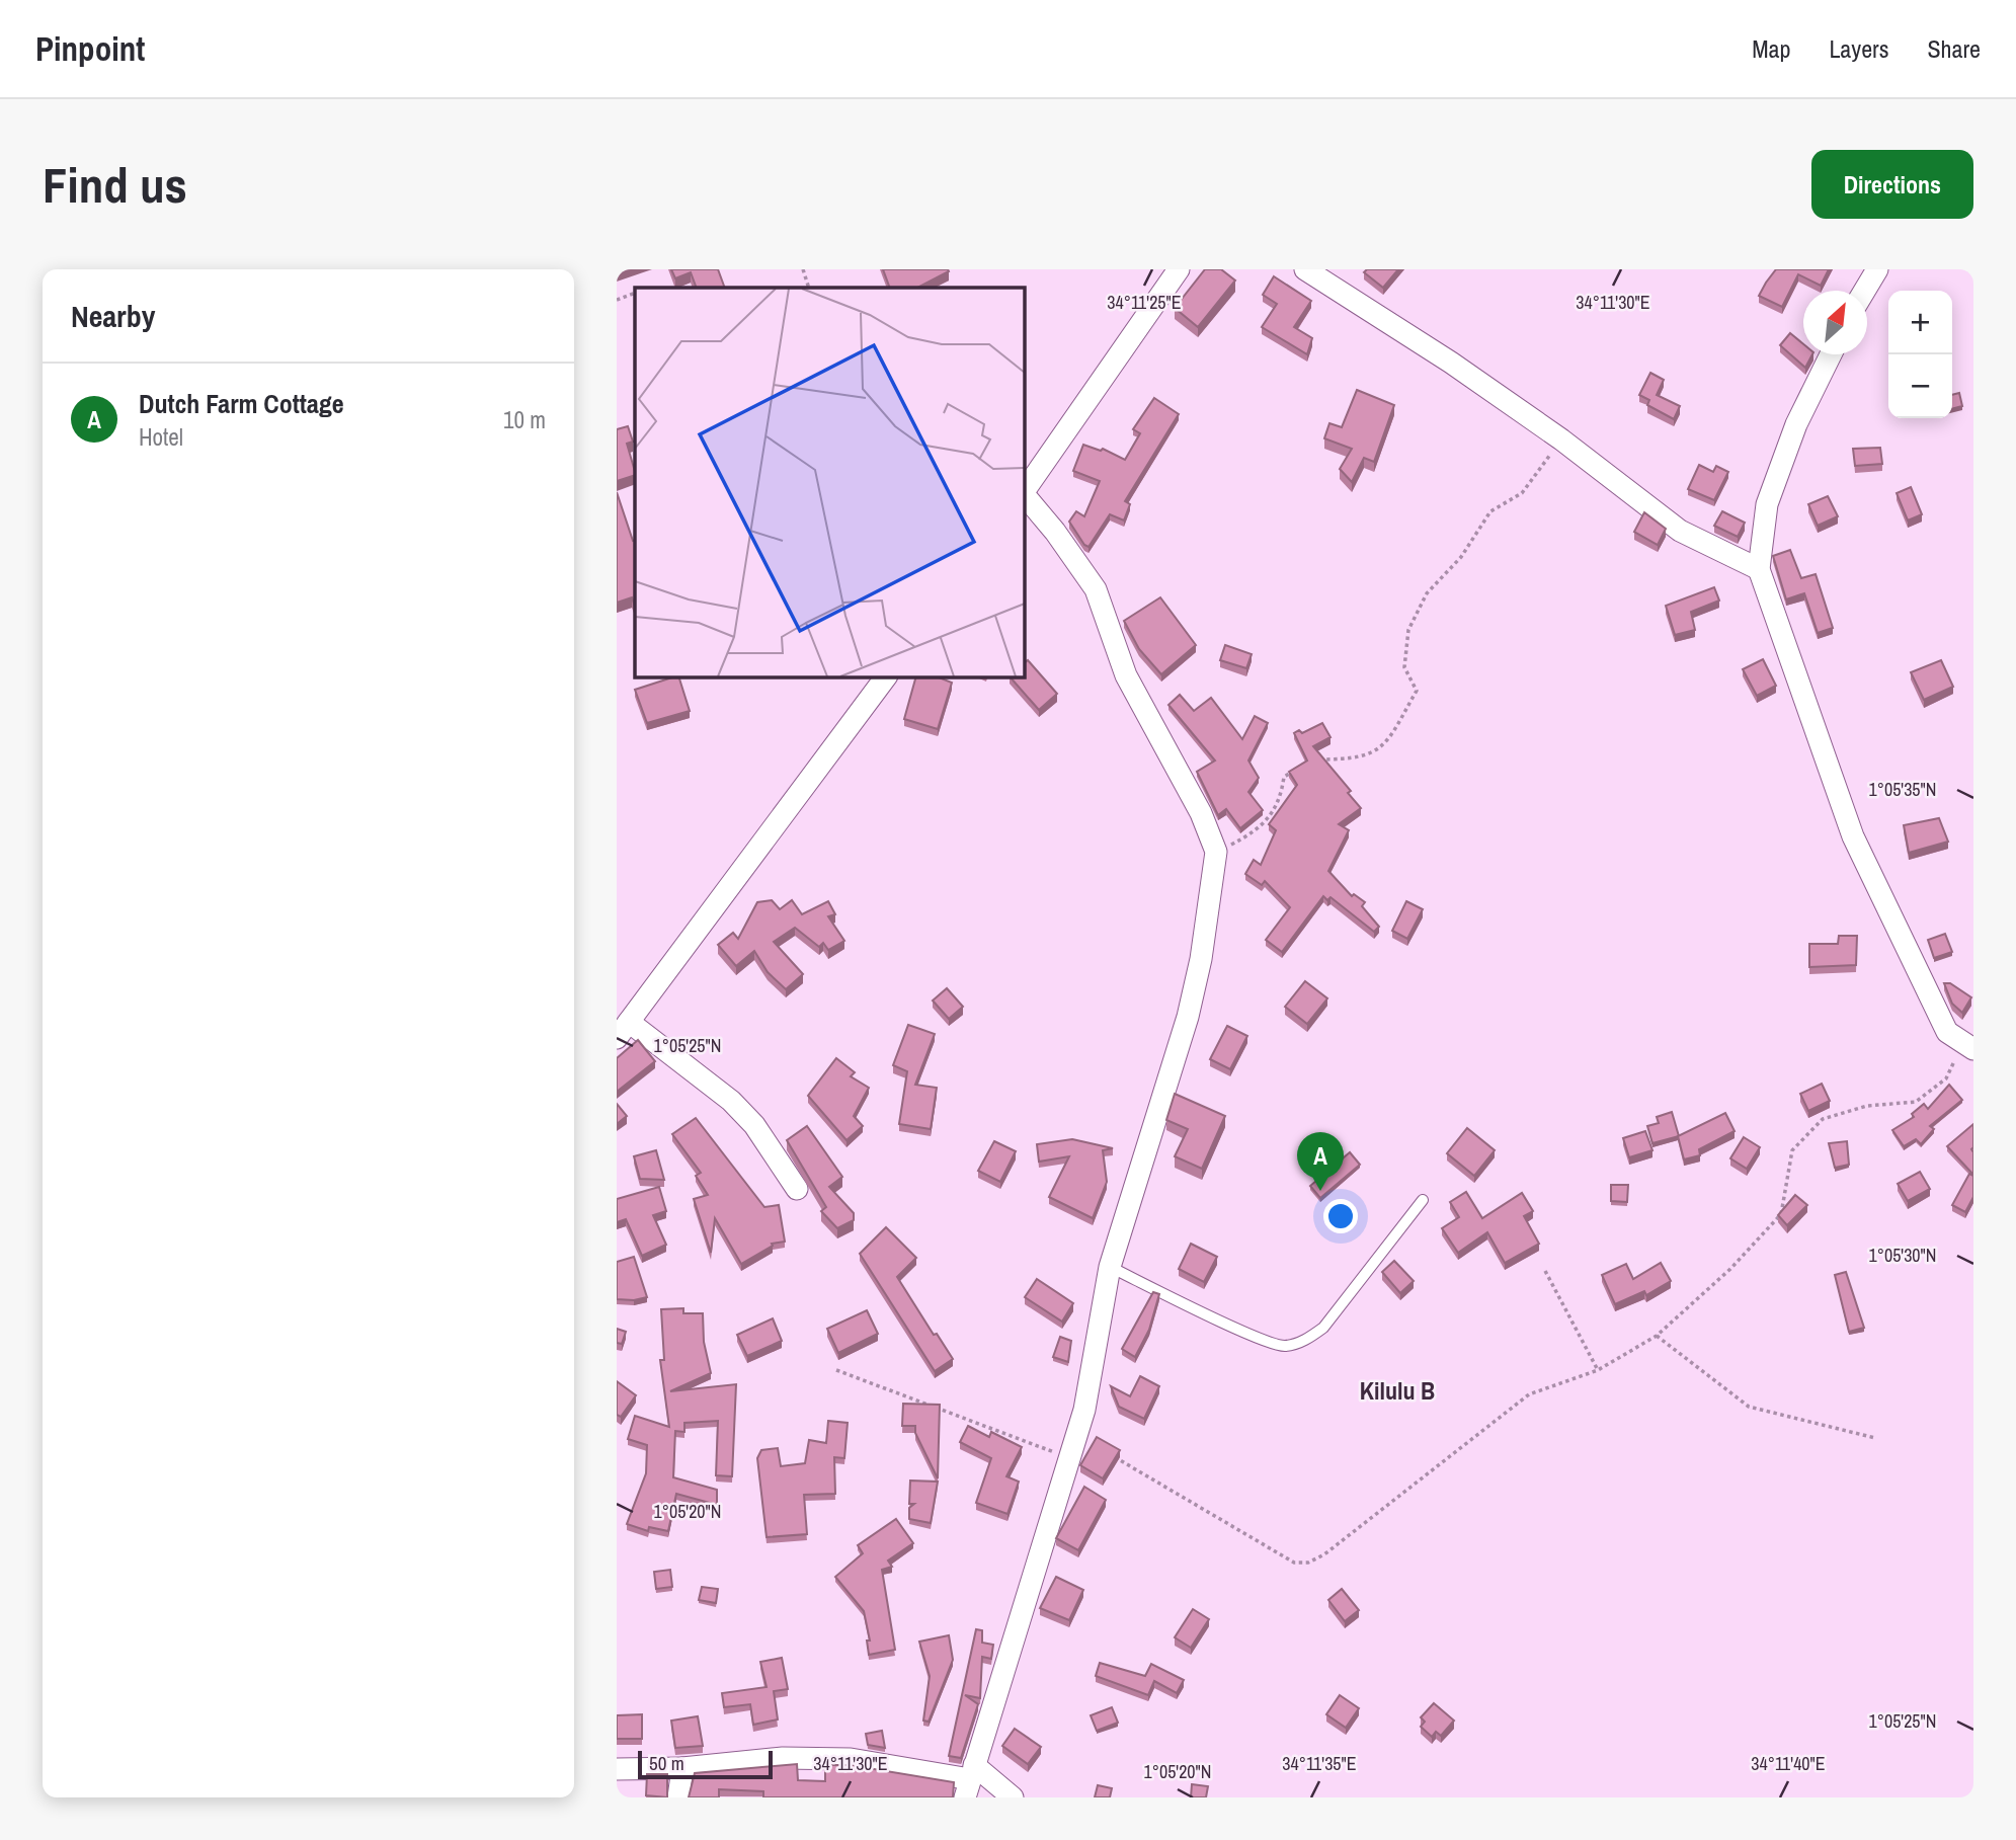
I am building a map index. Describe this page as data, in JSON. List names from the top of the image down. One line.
{"districts":["Kilulu B"],"scale_bar":"50 m","north":"top right","page":{"header":"Pinpoint","nav":["Map","Layers","Share"],"buttons":"Directions","title":"Find us","heading":"Nearby","map_buttons":["+","−"],"list":[{"mark":"A","name":"Dutch Farm Cottage","note":"Hotel","value":"10 m"}],"pins":"A","scale":"50 m"},"coordinates":["34°11'25\"E","34°11'30\"E","1°05'35\"N","1°05'25\"N","1°05'30\"N","1°05'20\"N","34°11'35\"E","34°11'40\"E"]}
